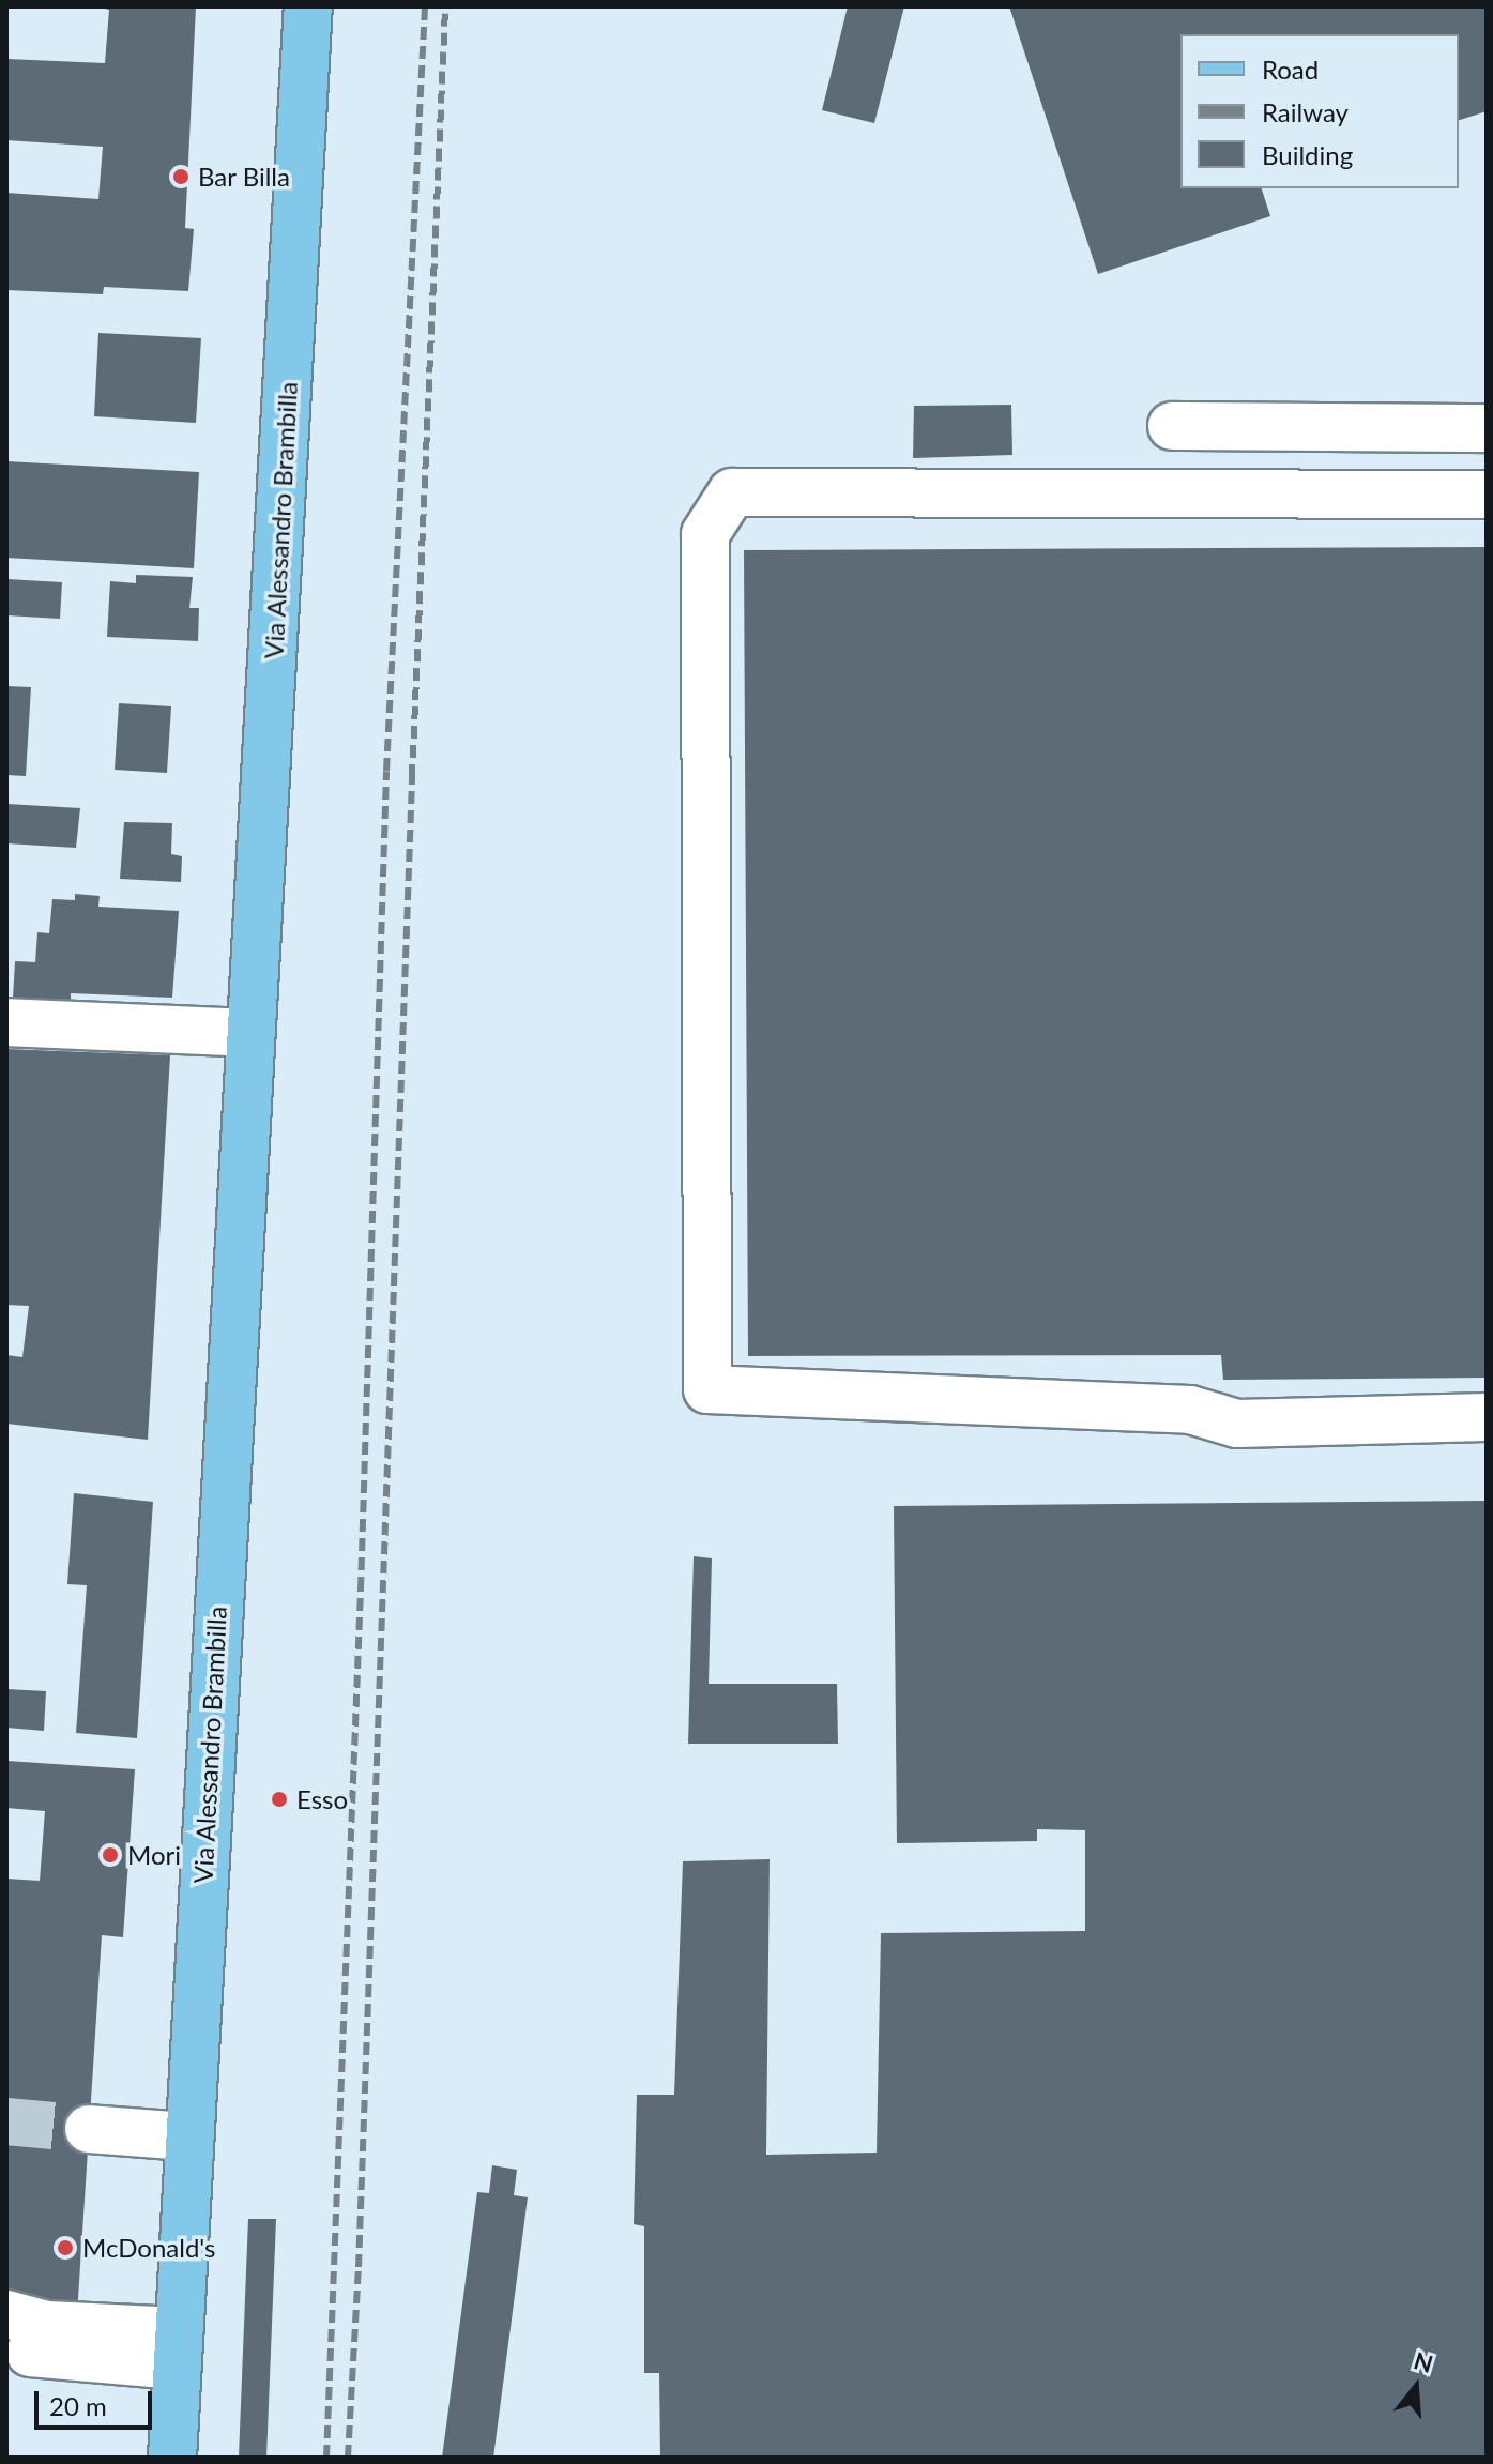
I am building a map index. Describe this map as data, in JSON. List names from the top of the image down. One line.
{"streets":{"main road":["Via Alessandro Brambilla"]},"places":["Bar Billa","Esso","Mori","McDonald's"],"legend":["Road","Railway","Building"],"scale_bar":"20 m","north":"top"}
